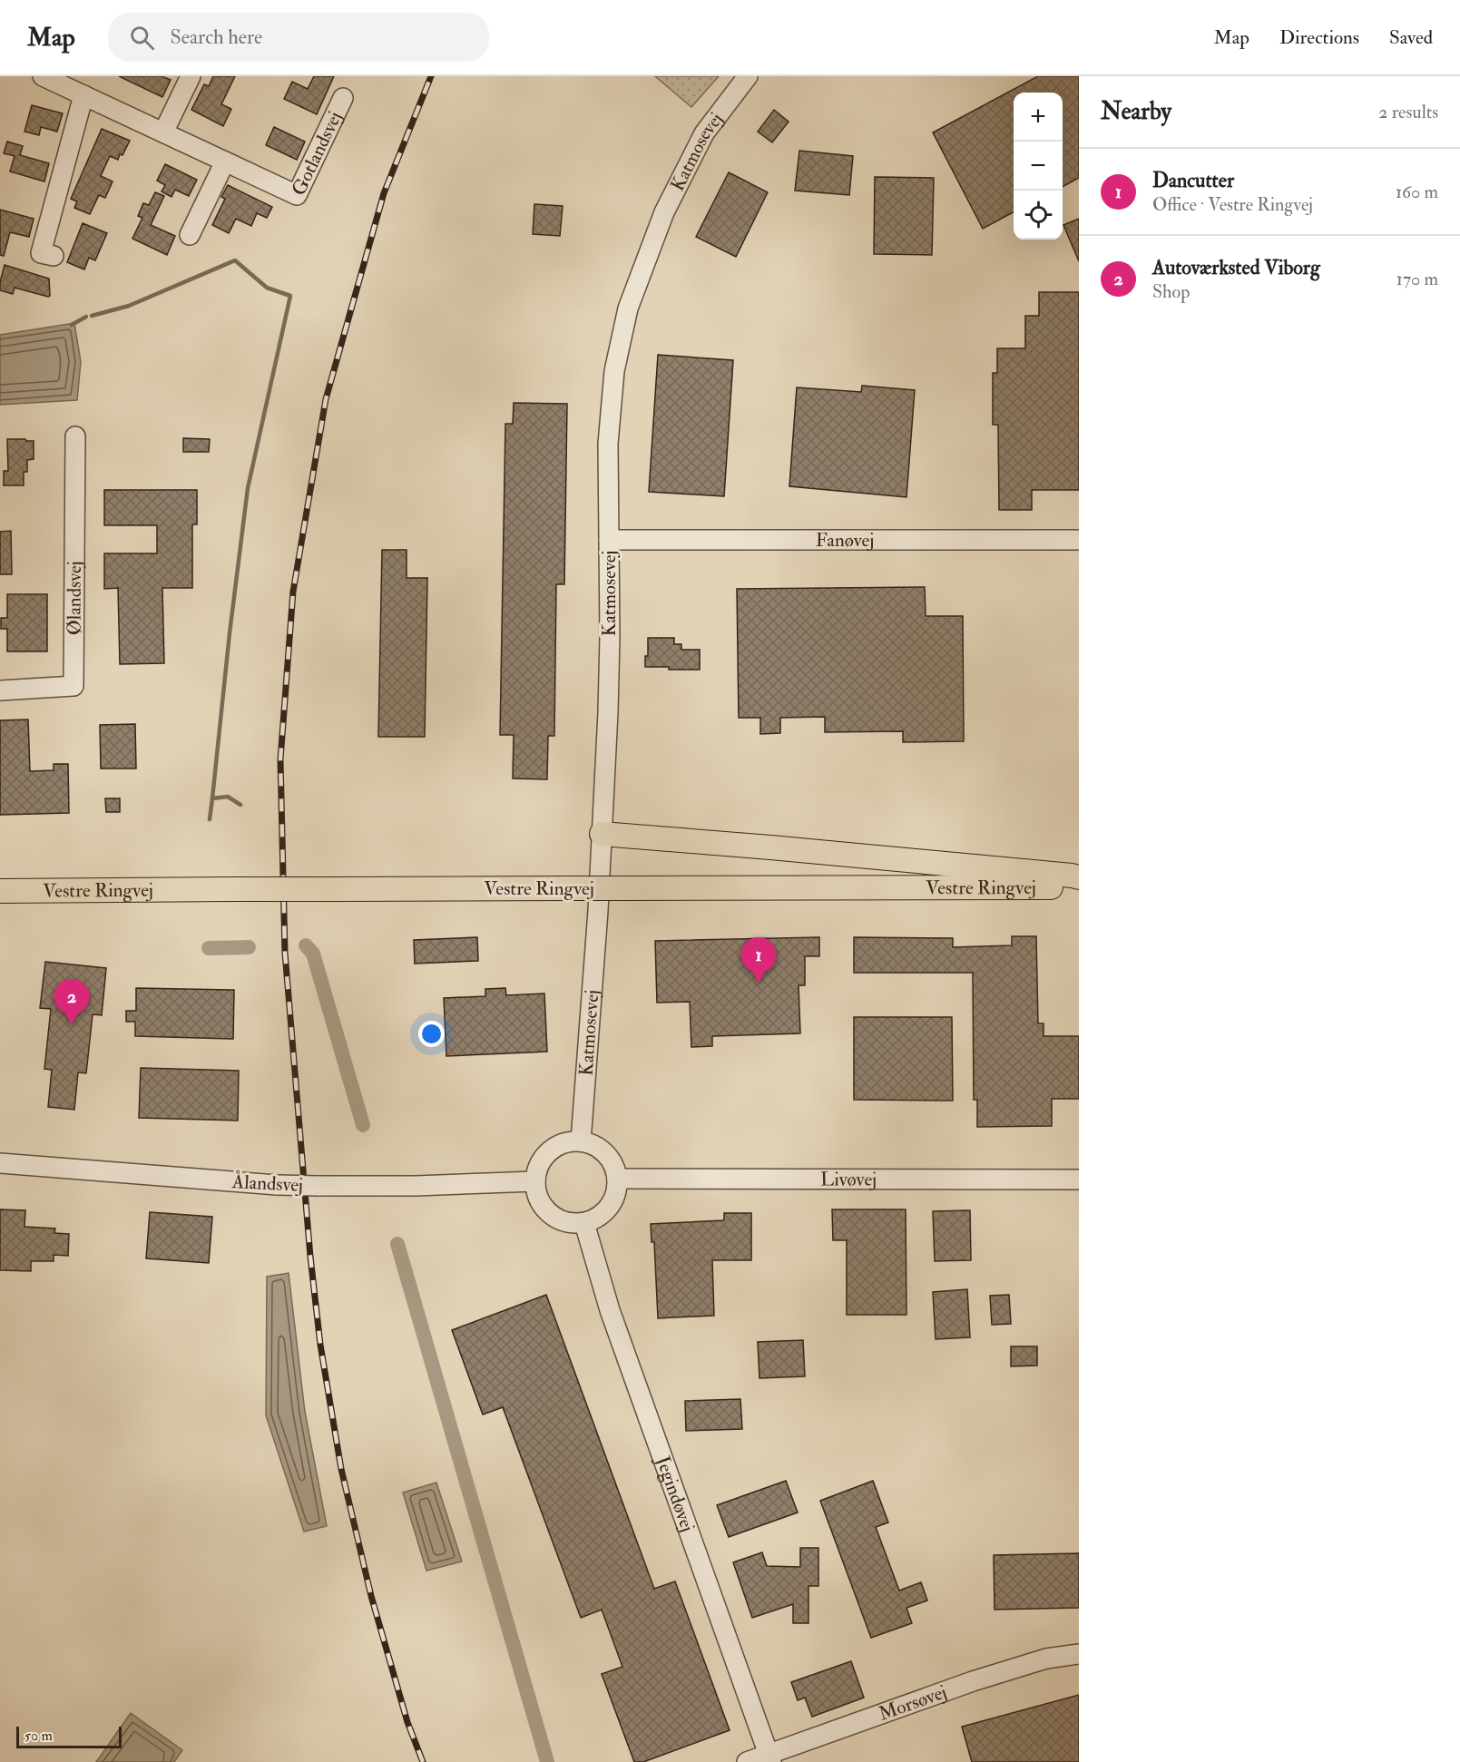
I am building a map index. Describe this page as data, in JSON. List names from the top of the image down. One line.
{"streets":{"main road":["Vestre Ringvej"],"street":["Gotlandsvej","Katmosevej","Fanøvej","Ølandsvej","Livøvej","Ålandsvej","Jegindøvej","Morsøvej"]},"crossings":[["Katmosevej","Fanøvej"],["Katmosevej","Livøvej"],["Katmosevej","Ålandsvej"],["Katmosevej","Jegindøvej"],["Livøvej","Ålandsvej"],["Livøvej","Jegindøvej"],["Ålandsvej","Jegindøvej"],["Jegindøvej","Morsøvej"]],"scale_bar":"50 m","page":{"header":"Map","search":"Search here","nav":["Map","Directions","Saved"],"heading":["Nearby","2 results"],"map_buttons":["+","−"],"list":[{"mark":"1","name":"Dancutter","note":"Office · Vestre Ringvej","value":"160 m"},{"mark":"2","name":"Autoværksted Viborg","note":"Shop","value":"170 m"}],"pins":["1","2"],"scale":"50 m"}}
